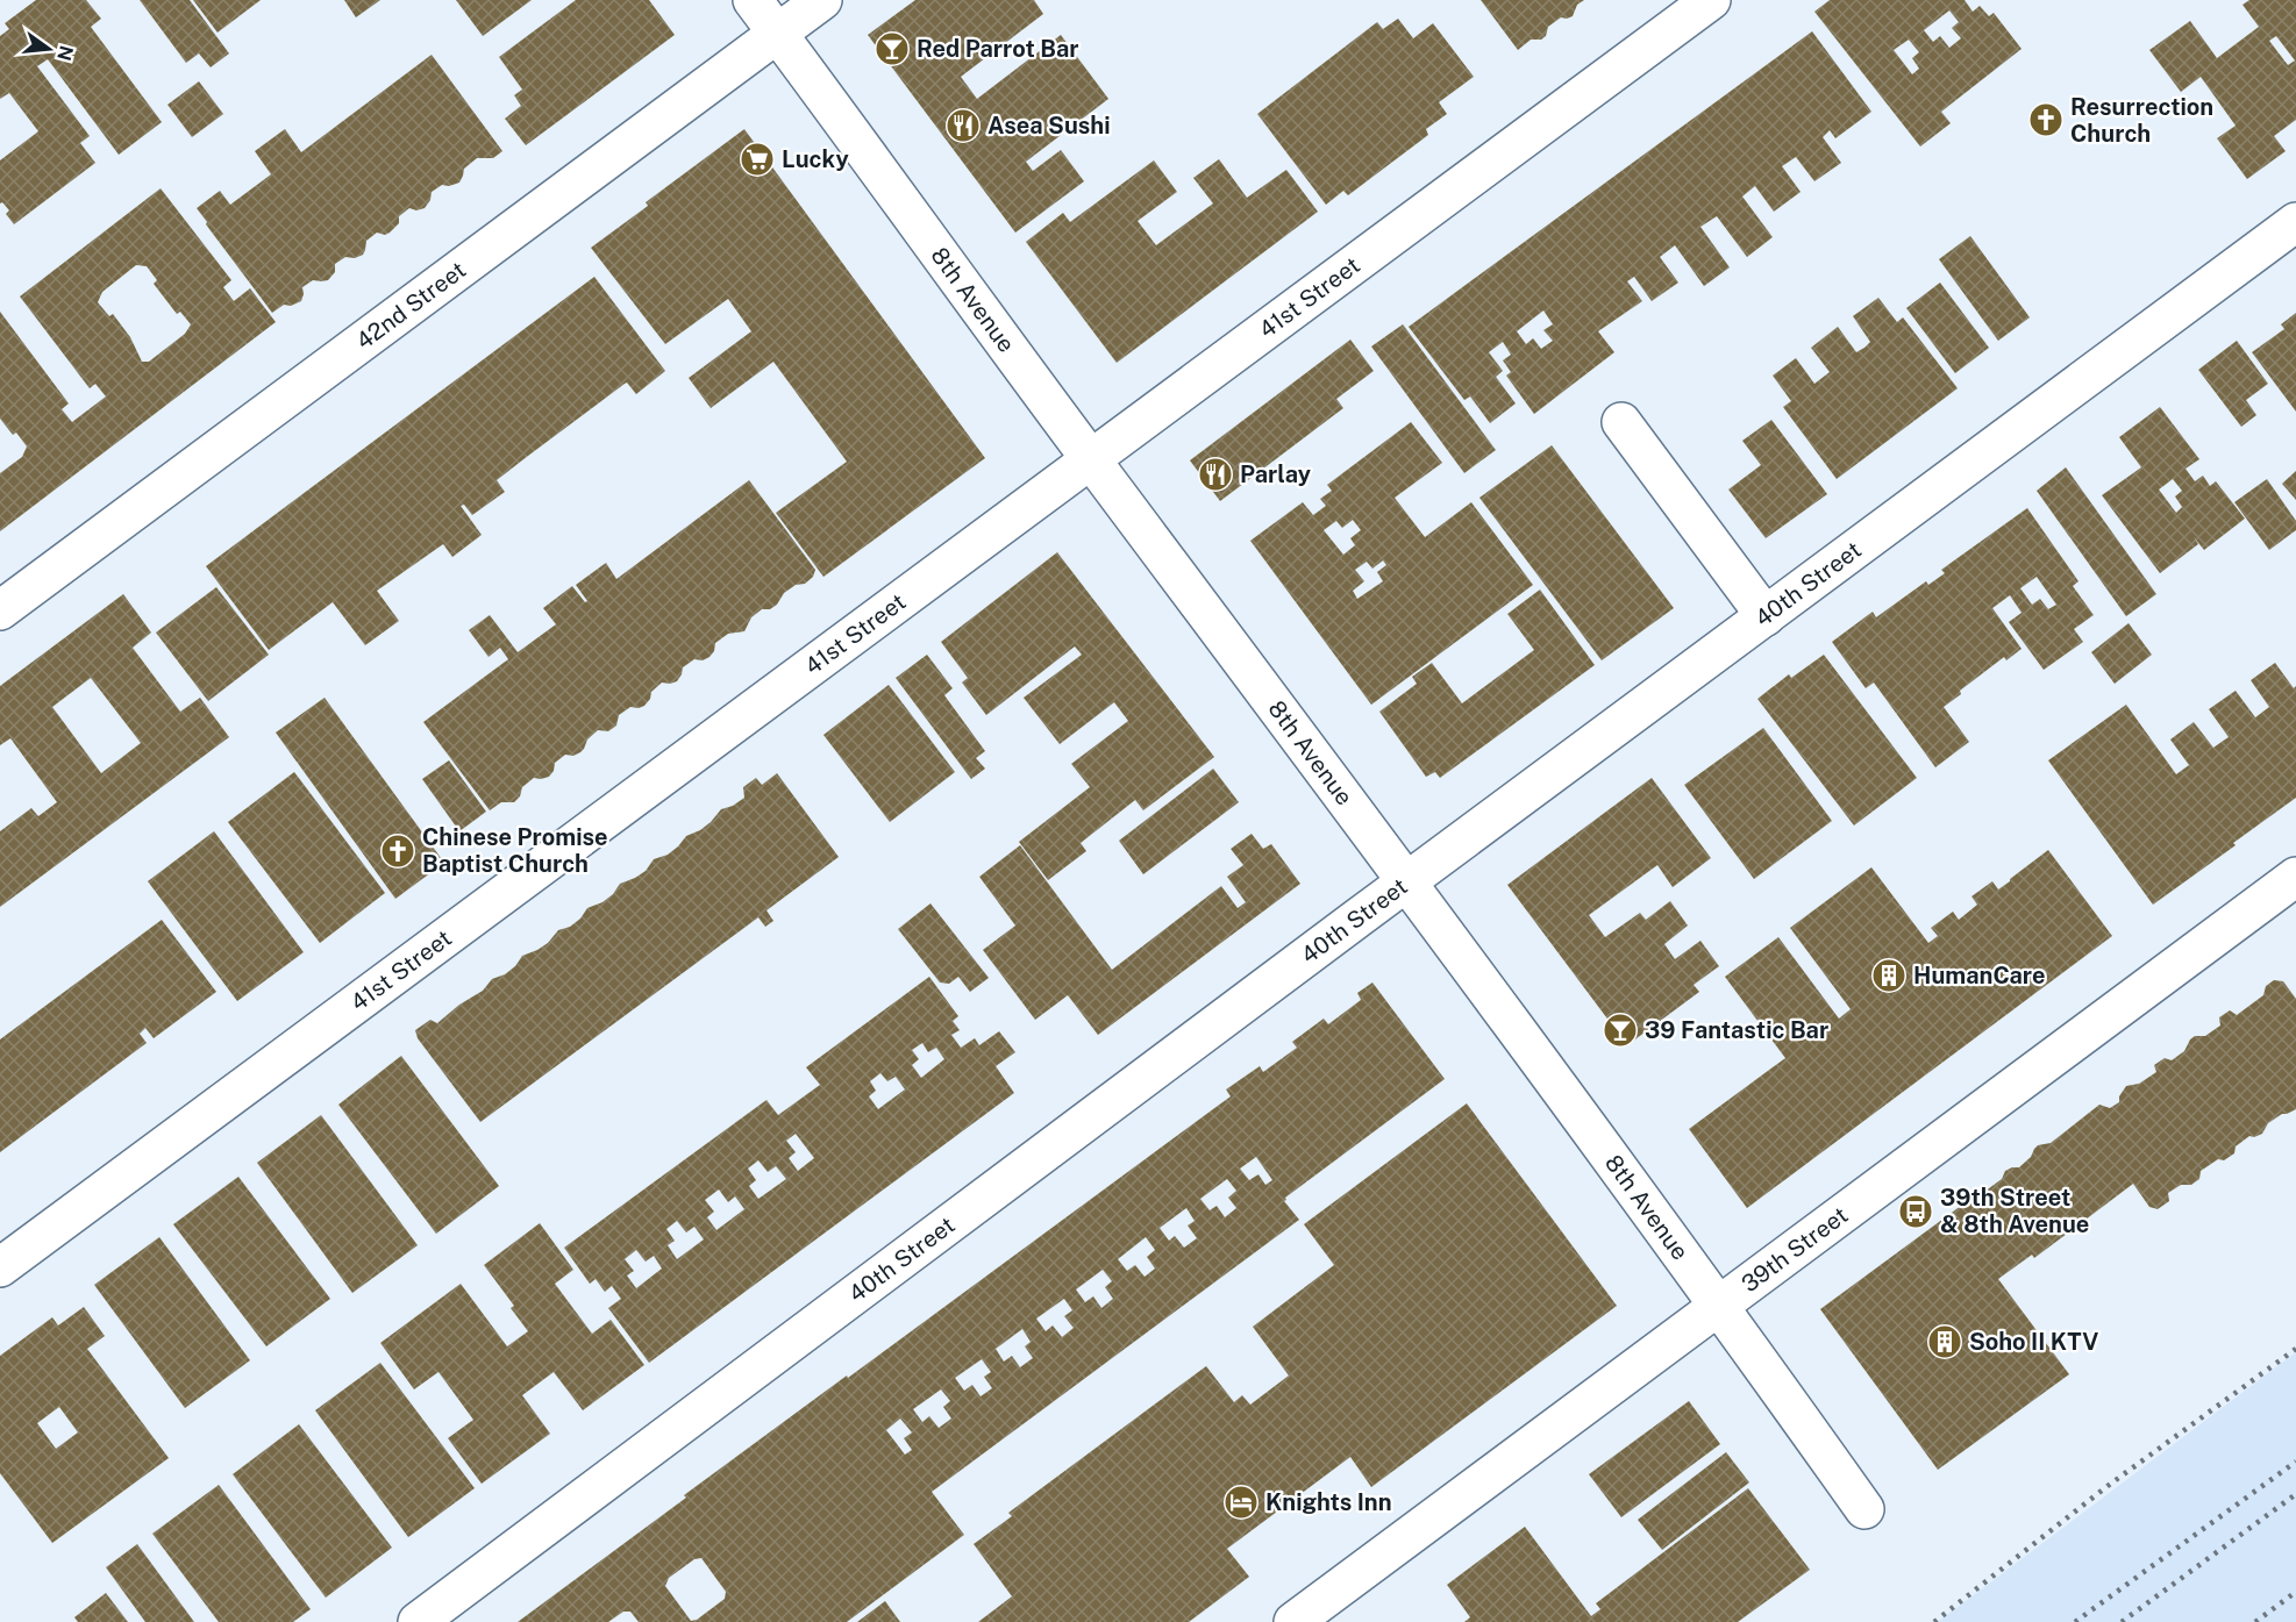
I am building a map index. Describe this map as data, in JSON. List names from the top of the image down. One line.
{"streets":{"street":["41st Street","8th Avenue","42nd Street","40th Street","39th Street"]},"crossings":[["41st Street","8th Avenue"],["8th Avenue","42nd Street"],["8th Avenue","40th Street"],["8th Avenue","39th Street"]],"places":{"bar":["Red Parrot Bar","39 Fantastic Bar"],"church":["Resurrection Church","Chinese Promise Baptist Church"],"restaurant":["Asea Sushi","Parlay"],"supermarket":["Lucky"],"building":["HumanCare","Soho II KTV"],"bus stop":["39th Street & 8th Avenue"],"hotel":["Knights Inn"]},"north":"right"}
